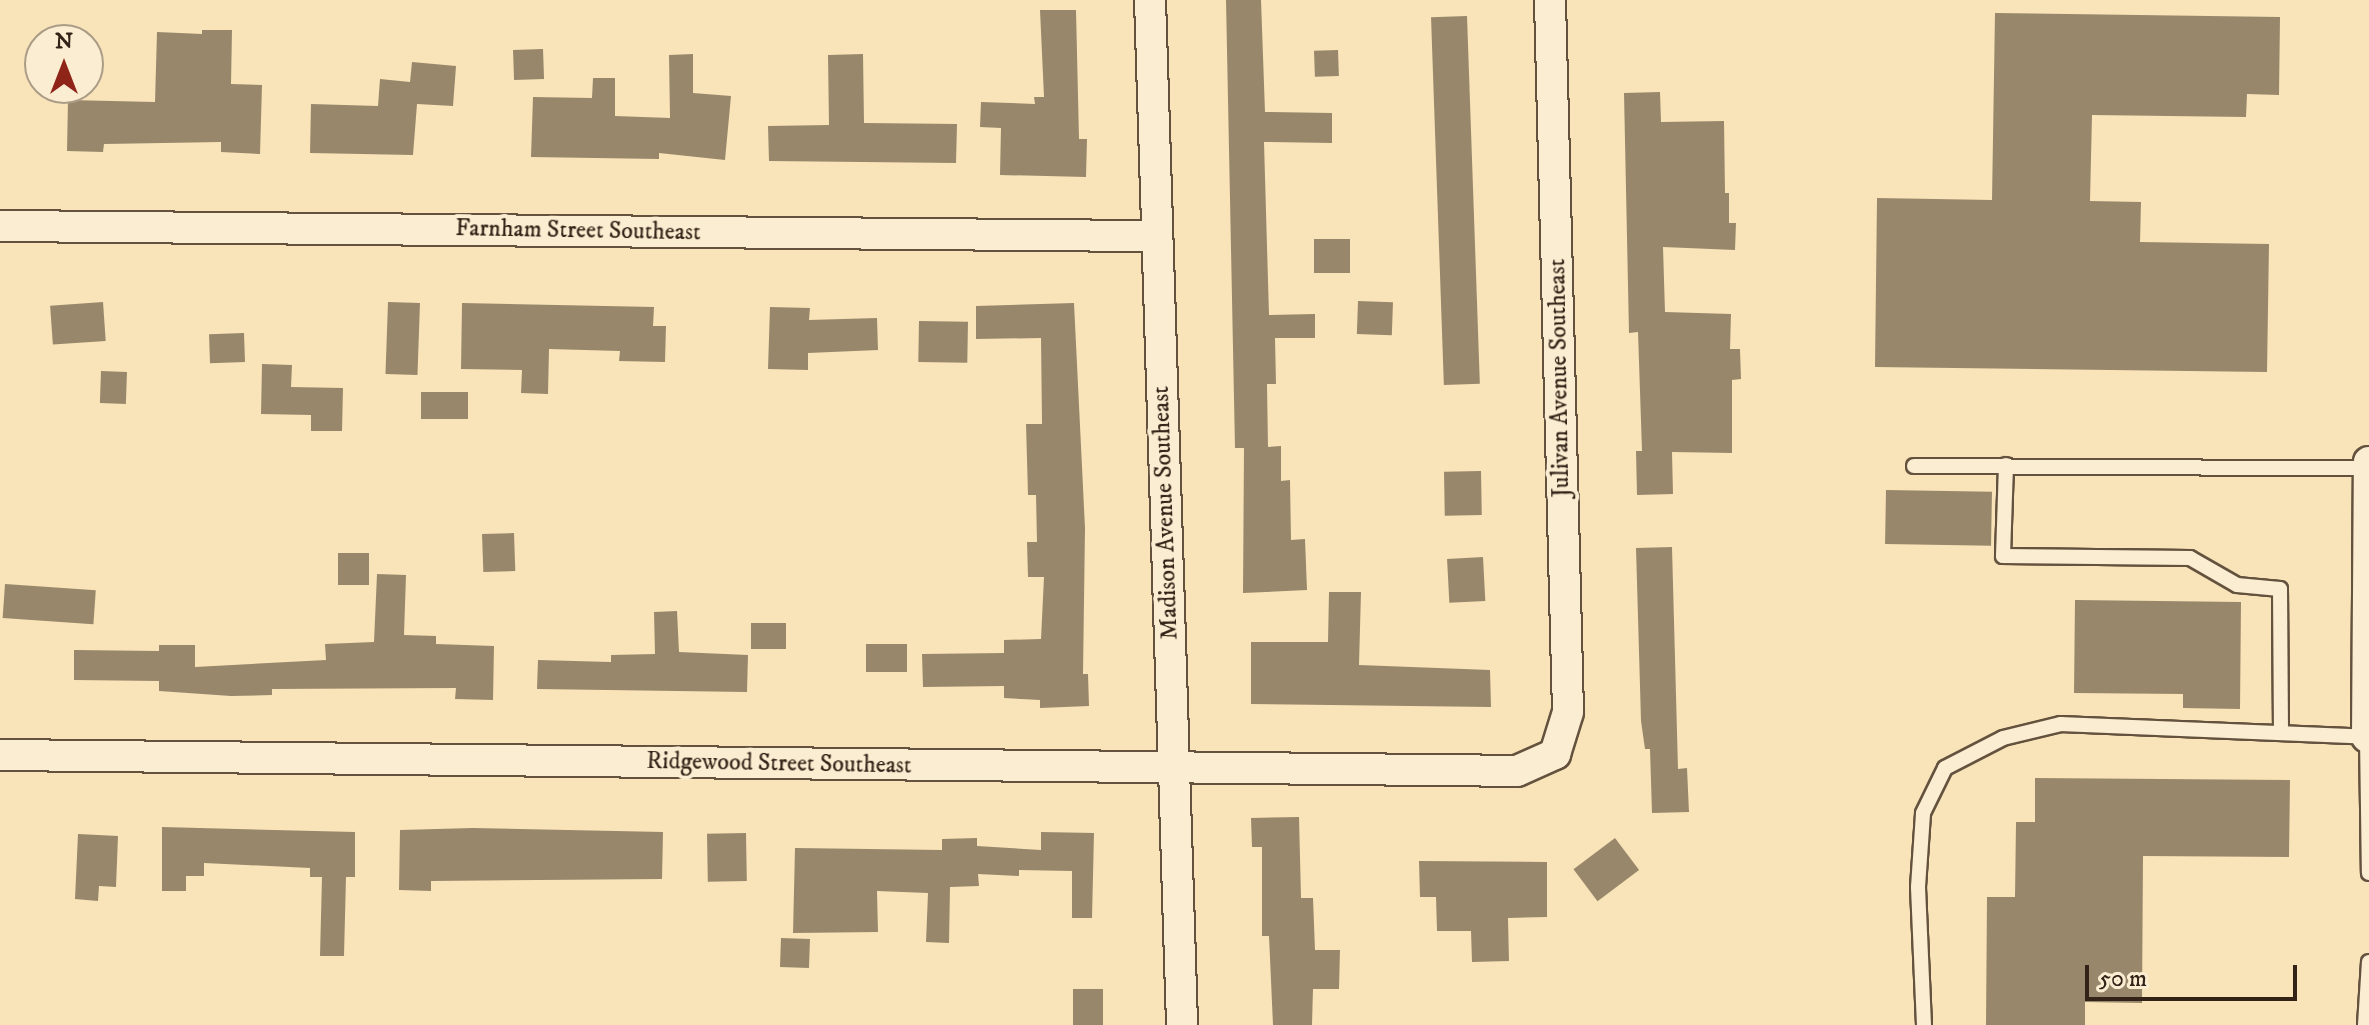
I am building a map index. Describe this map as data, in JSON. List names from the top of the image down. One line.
{"streets":{"street":["Farnham Street Southeast","Julivan Avenue Southeast","Madison Avenue Southeast","Ridgewood Street Southeast"]},"crossings":[["Farnham Street Southeast","Madison Avenue Southeast"],["Julivan Avenue Southeast","Ridgewood Street Southeast"],["Madison Avenue Southeast","Ridgewood Street Southeast"]],"scale_bar":"50 m","north":"top"}
